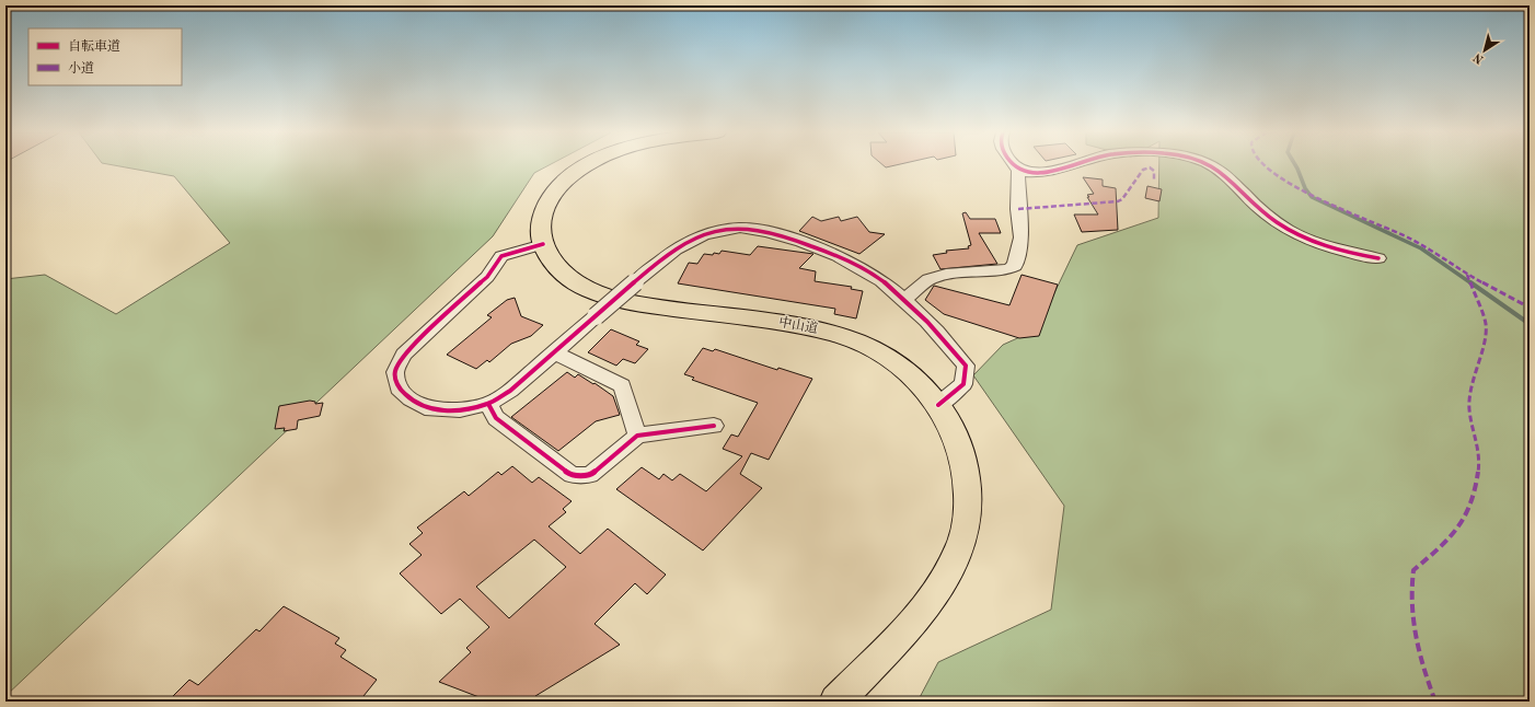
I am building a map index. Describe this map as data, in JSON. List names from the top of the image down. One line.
{"streets":{"highway":["中山道"]},"legend":["自転車道","小道"],"north":"bottom left"}
